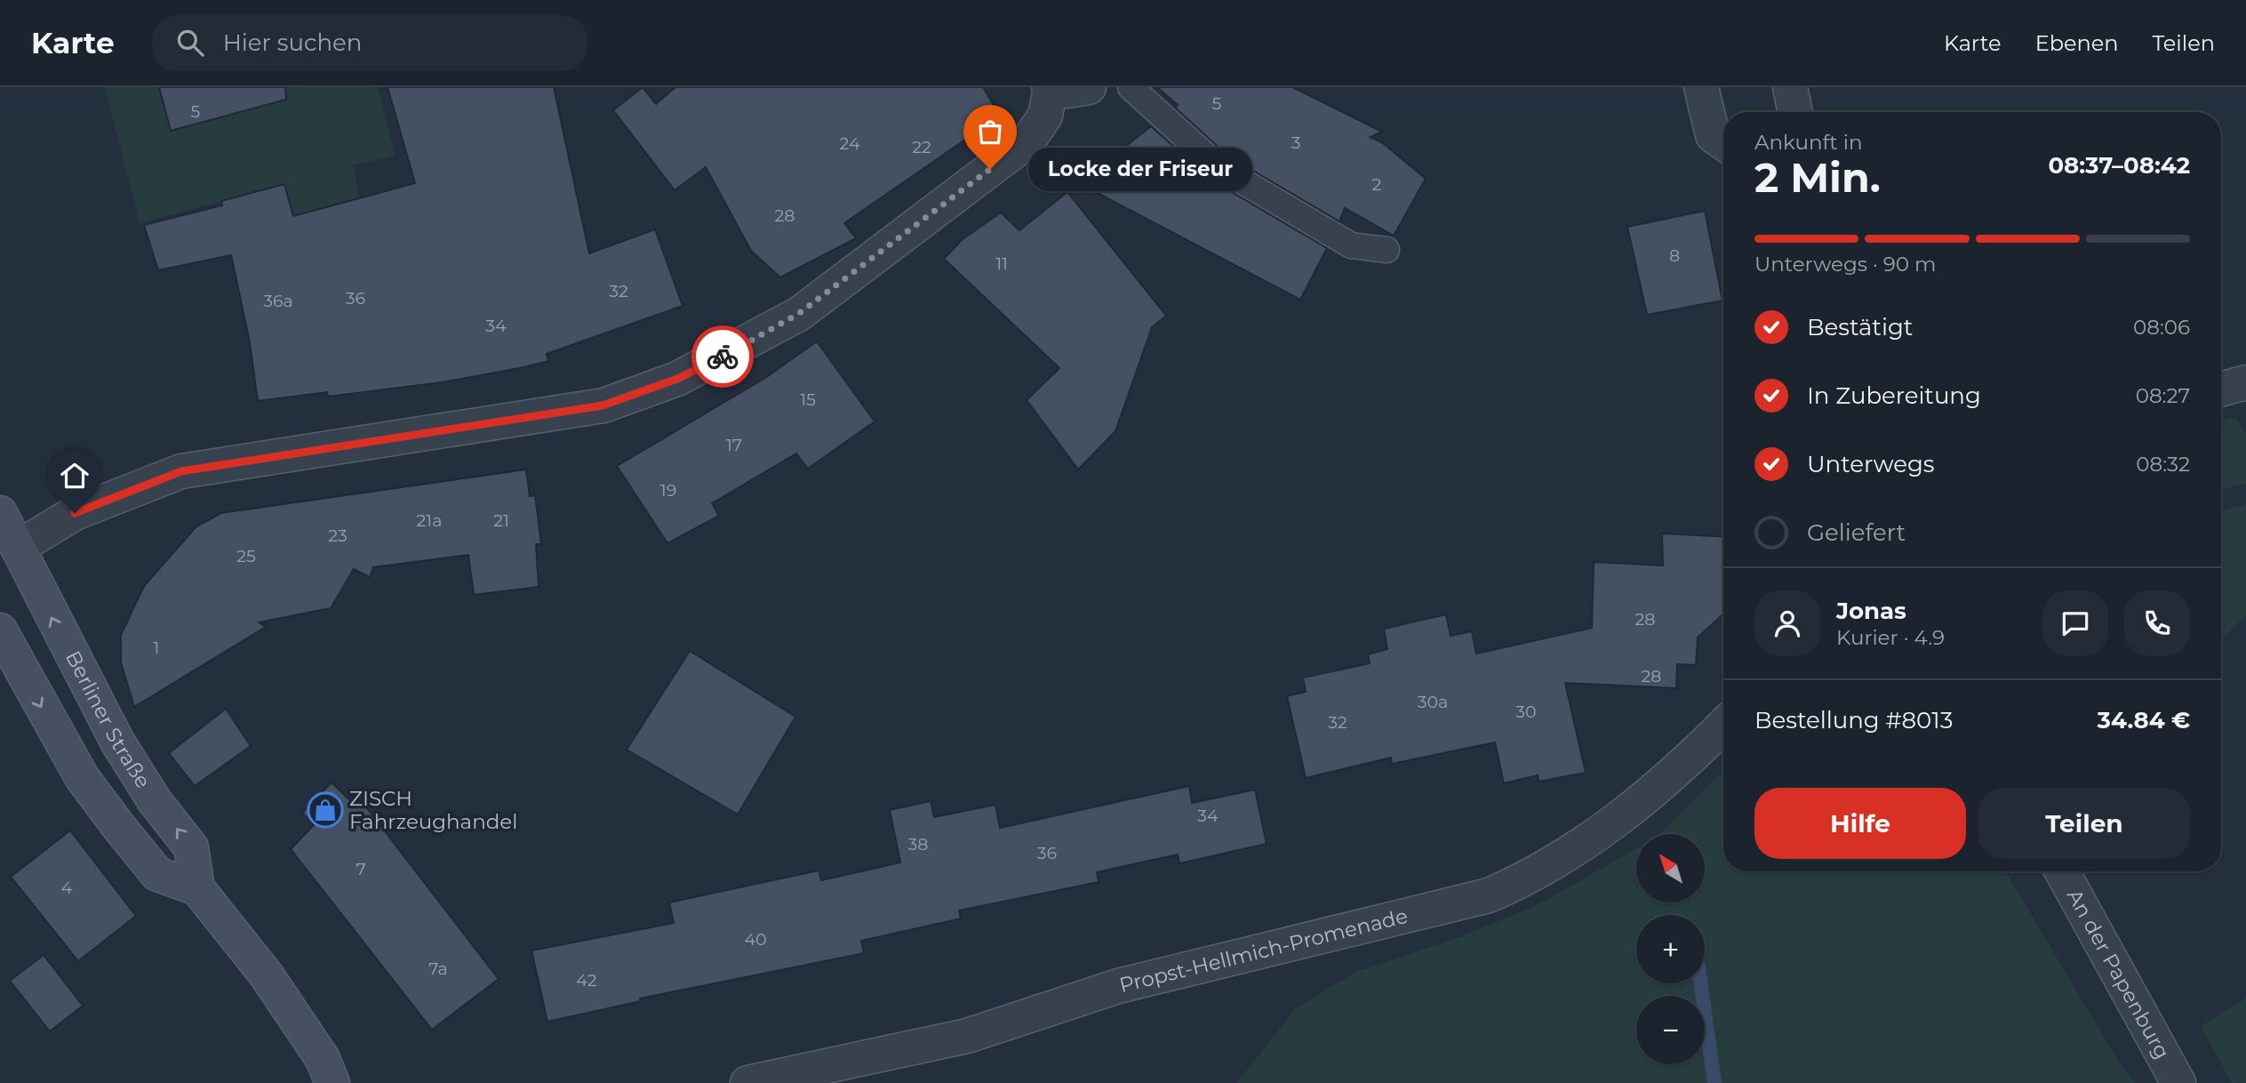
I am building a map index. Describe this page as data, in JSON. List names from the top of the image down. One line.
{"streets":{"main road":["Berliner Straße"],"street":["Propst-Hellmich-Promenade","An der Papenburg"]},"places":{"other":["Locke der Friseur"],"shop":["ZISCH Fahrzeughandel"]},"house_numbers":["5","5","3","24","22","2","28","8","11","32","36","36a","34","15","17","19","21a","21","23","25","28","1","28","30a","30","32","34","38","36","7","4","40","7a","42"],"north":"top left","page":{"header":"Karte","search":"Hier suchen","nav":["Karte","Ebenen","Teilen"],"heading":["2 Min.","Ankunft in","08:37–08:42"],"panel":["Jonas","Kurier · 4.9","Bestellung #8013","34.84 €"],"bubble":"Locke der Friseur","bar":"Unterwegs · 90 m","list":[["Bestätigt","08:06"],["In Zubereitung","08:27"],["Unterwegs","08:32"],"Geliefert"],"buttons":["Hilfe","Teilen"],"map_buttons":["+","−"]}}
